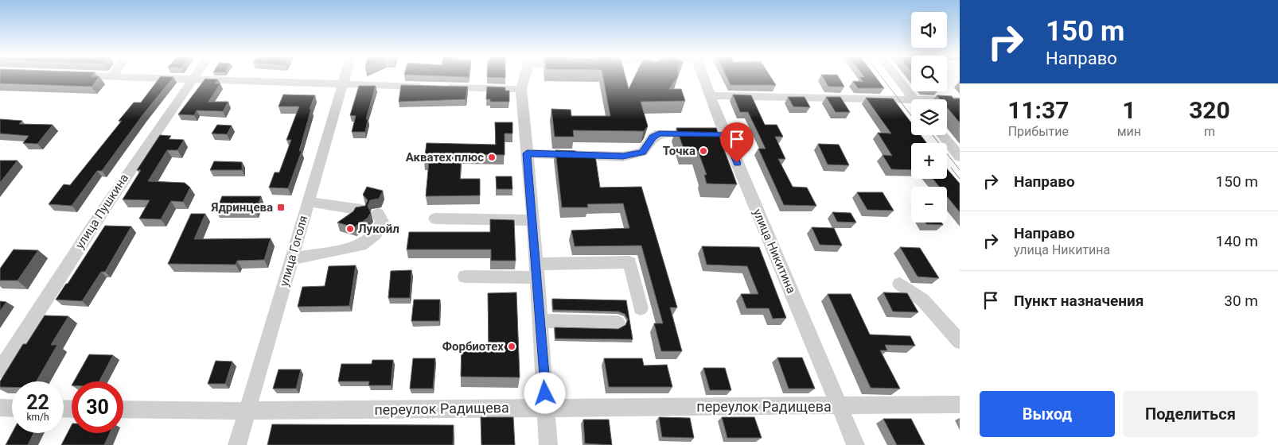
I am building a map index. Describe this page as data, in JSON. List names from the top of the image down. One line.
{"streets":{"street":["улица Пушкина","улица Гоголя","улица Никитина","переулок Радищева"]},"crossings":[["улица Гоголя","переулок Радищева"],["улица Никитина","переулок Радищева"]],"places":{"other":["Точка","Акватех плюс","Лукойл","Форбиотех"],"transit":["Ядринцева"]},"page":{"turn":["150 m","Направо"],"map_buttons":["+","−"],"eta":["11:37","Прибытие","1","мин","320","m"],"list":[{"name":"Направо","value":"150 m"},{"name":"Направо","note":"улица Никитина","value":"140 m"},{"name":"Пункт назначения","value":"30 m"}],"speed":"22 km/h","limit":"30","buttons":["Выход","Поделиться"]}}
